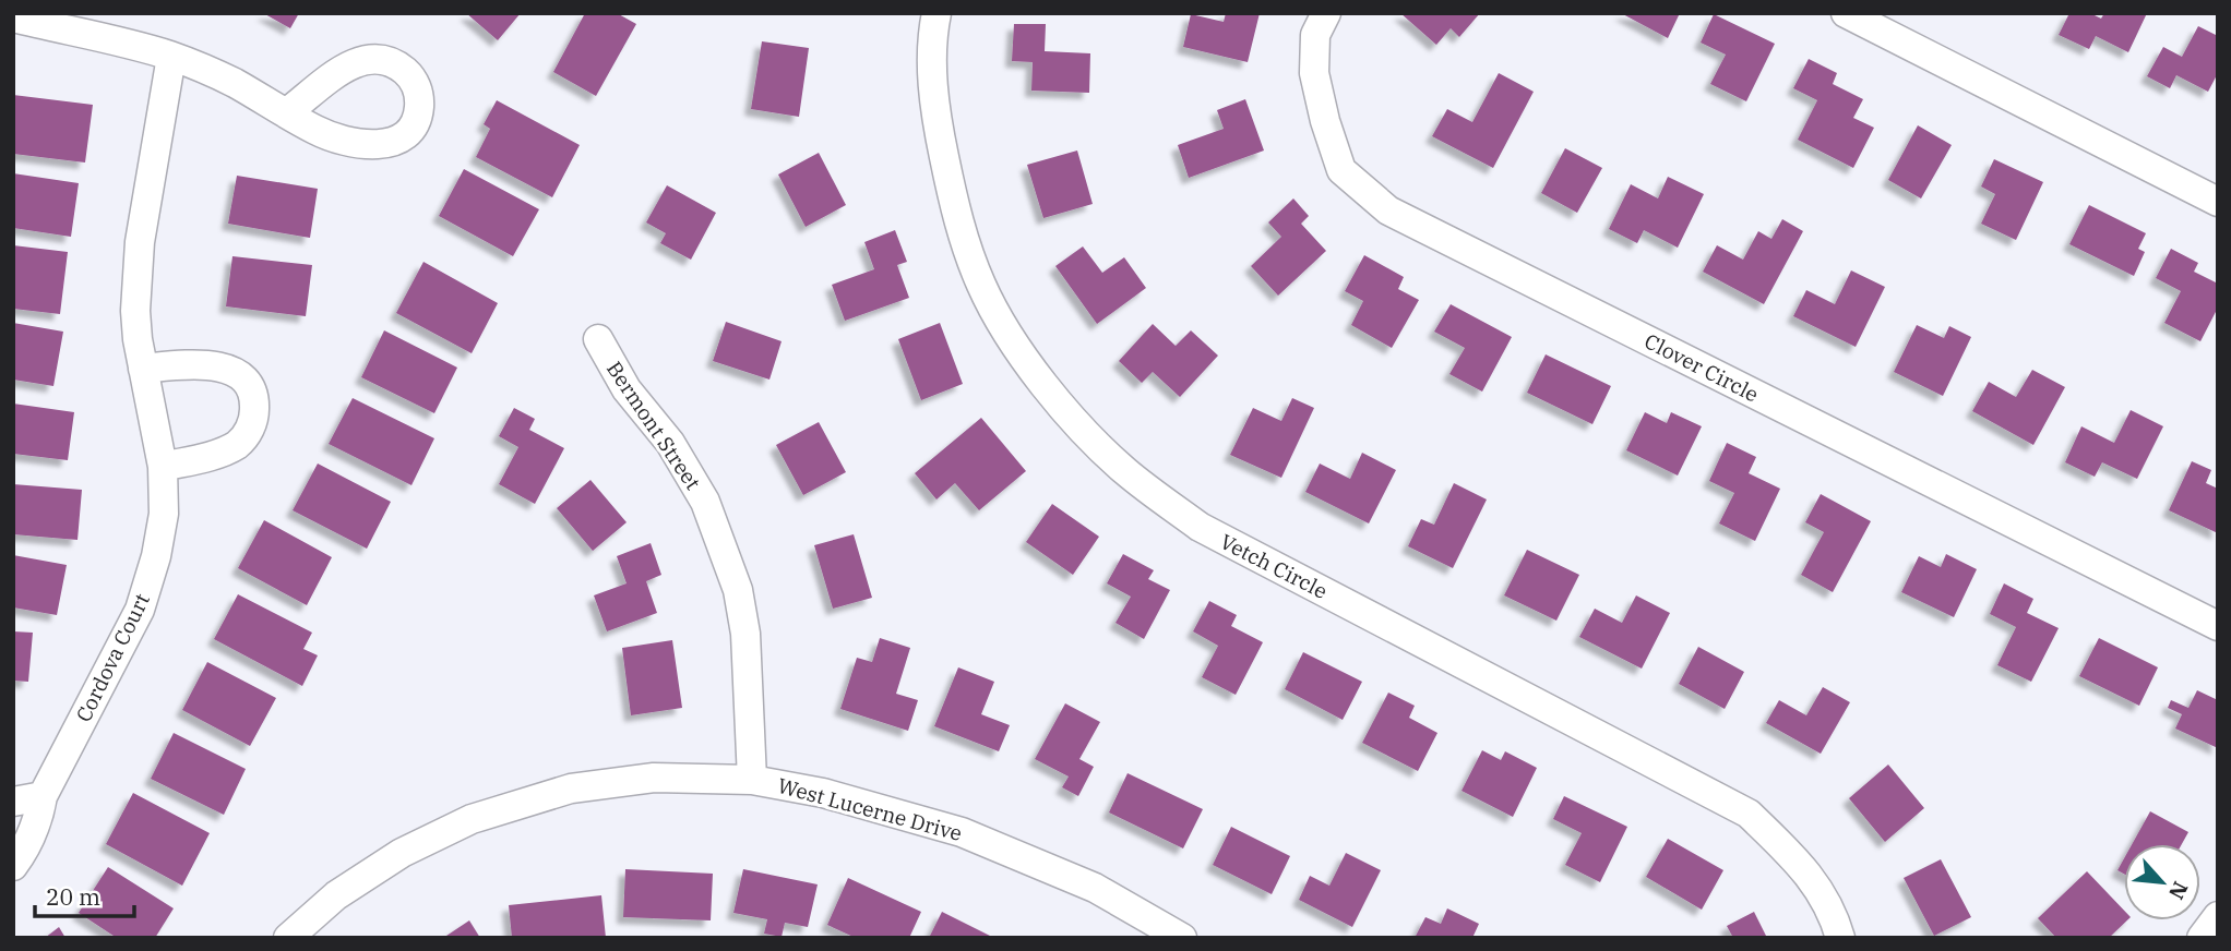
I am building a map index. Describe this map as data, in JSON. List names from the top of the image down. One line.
{"streets":{"street":["Clover Circle","Bermont Street","Vetch Circle","Cordova Court","West Lucerne Drive"]},"crossings":[["Bermont Street","West Lucerne Drive"]],"scale_bar":"20 m","north":"bottom right"}
